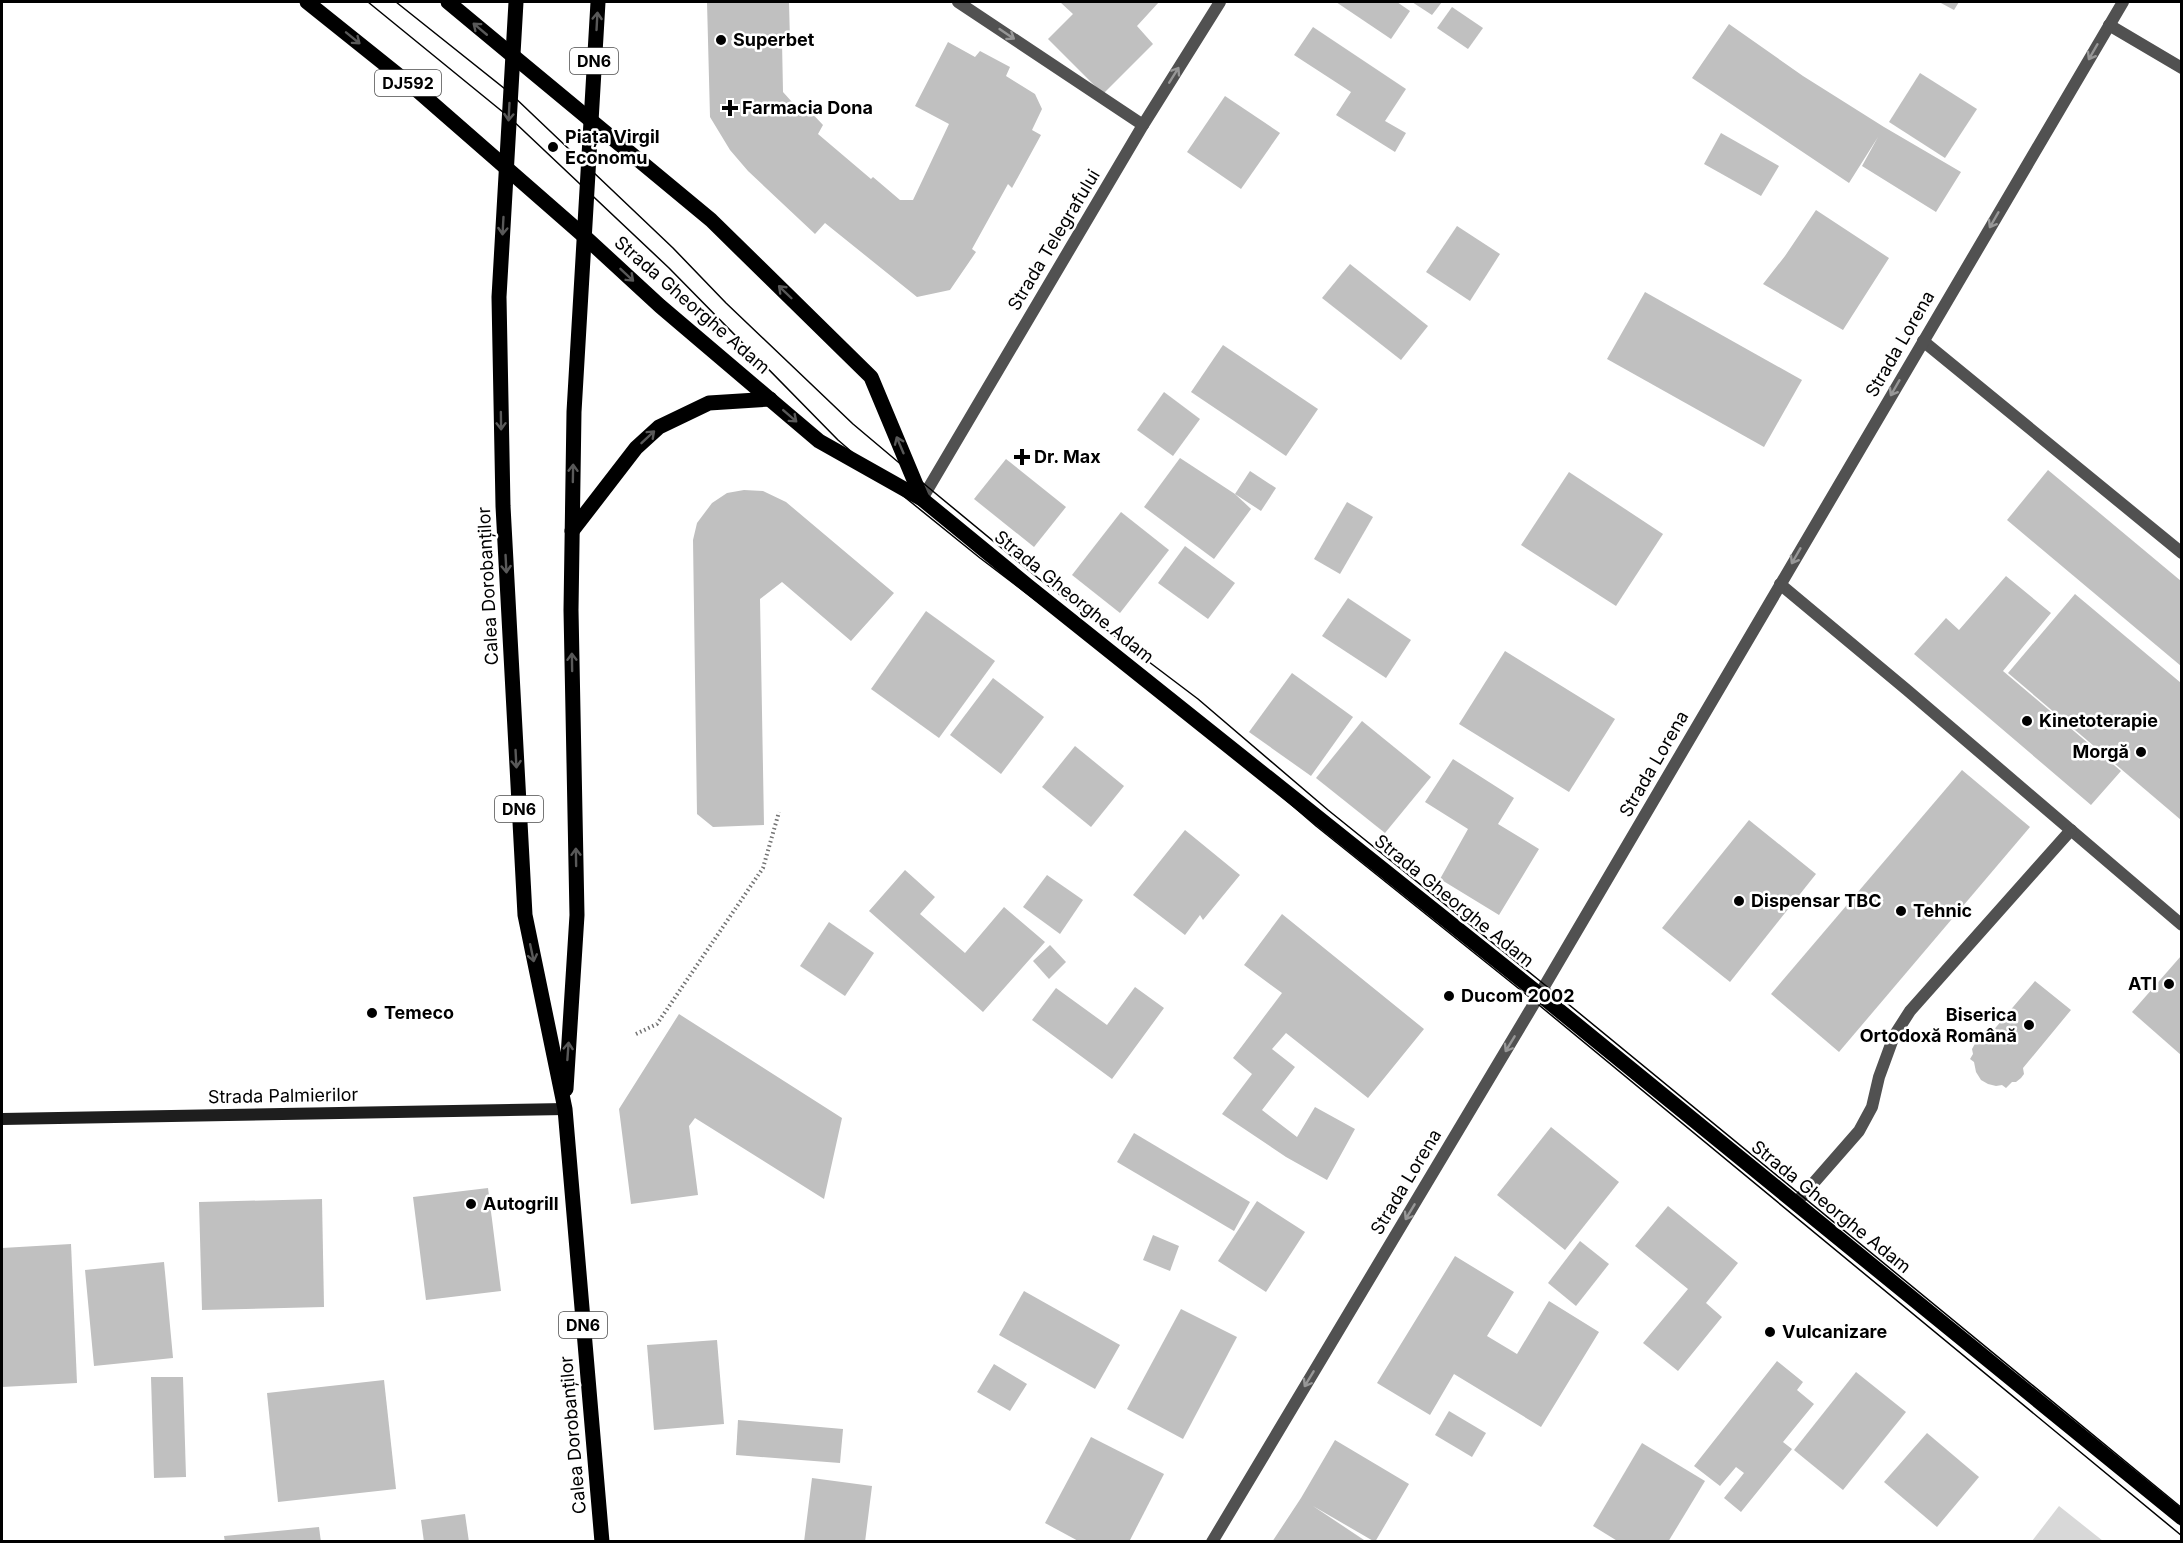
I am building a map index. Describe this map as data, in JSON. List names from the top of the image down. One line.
{"streets":{"main road":["DN6","DJ592","Strada Gheorghe Adam","Calea Dorobanților"],"street":["Strada Telegrafului","Strada Lorena","Strada Palmierilor"]},"crossings":[["DN6","Strada Gheorghe Adam"],["DN6","Calea Dorobanților"],["DJ592","Strada Gheorghe Adam"],["DJ592","Calea Dorobanților"],["Strada Telegrafului","Strada Gheorghe Adam"],["Strada Gheorghe Adam","Strada Lorena"],["Strada Gheorghe Adam","Calea Dorobanților"],["Calea Dorobanților","Strada Palmierilor"]],"one_way":["Strada Lorena"],"places":{"other":["Superbet","Piața Virgil Economu","Kinetoterapie","Morgă","Dispensar TBC","Tehnic","ATI","Ducom 2002","Temeco","Biserica Ortodoxă Română","Autogrill","Vulcanizare"],"health":["Farmacia Dona","Dr. Max"]}}
